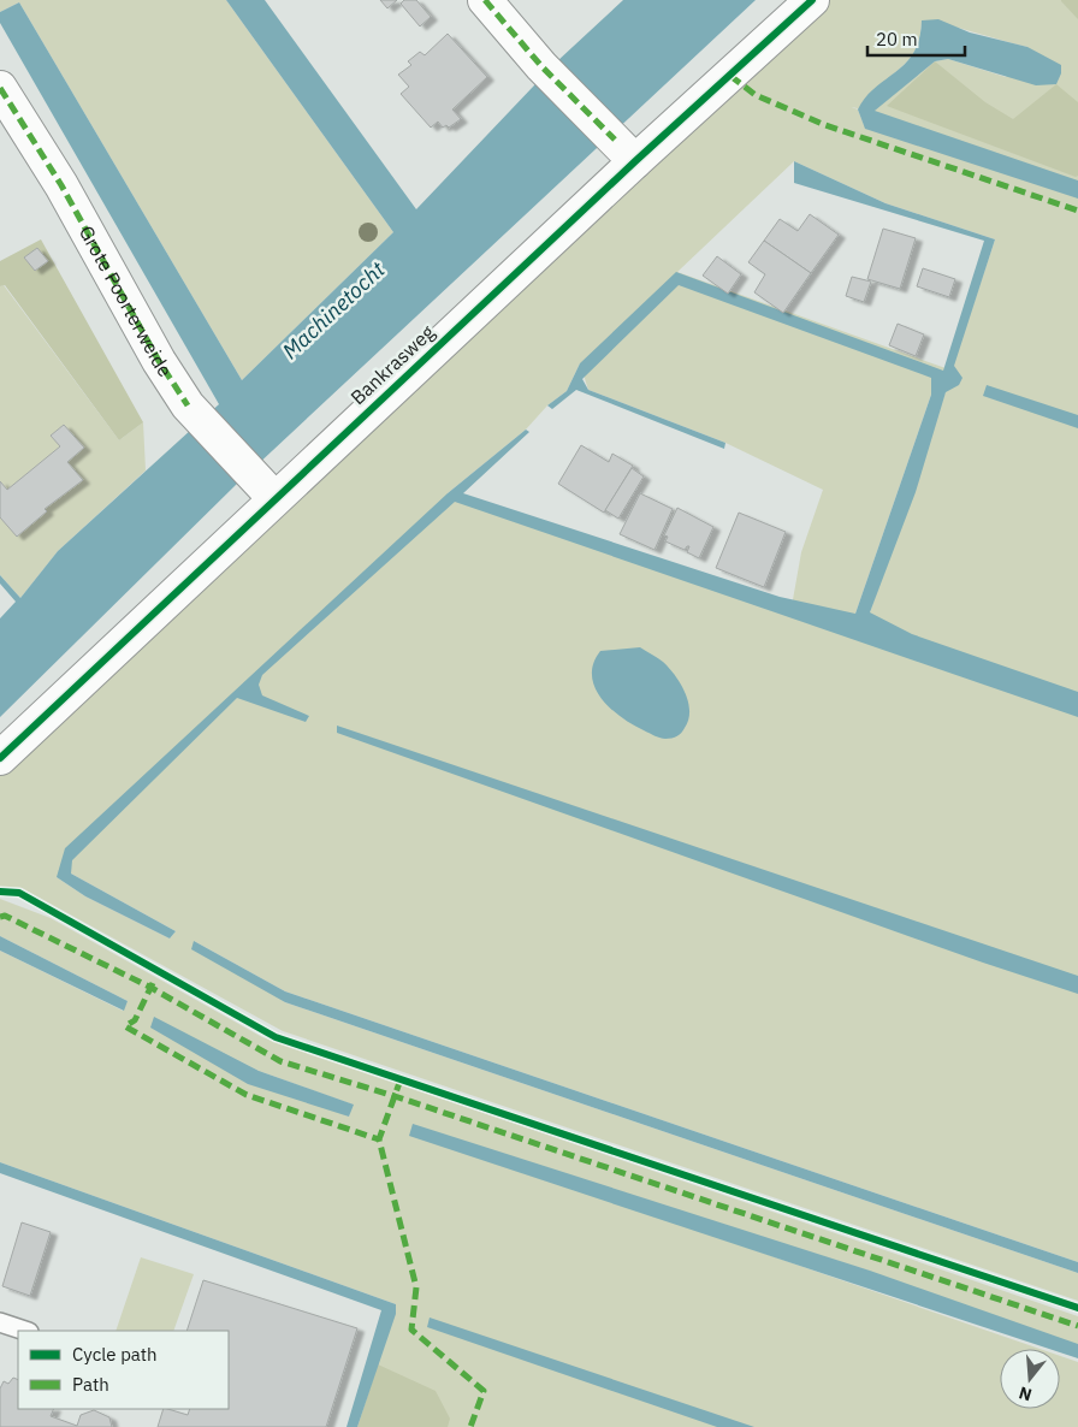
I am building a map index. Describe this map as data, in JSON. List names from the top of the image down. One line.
{"streets":{"street":["Grote Poorterweide","Bankrasweg"]},"crossings":[["Grote Poorterweide","Bankrasweg"]],"water":["Machinetocht"],"legend":["Cycle path","Path"],"scale_bar":"20 m","north":"bottom"}
